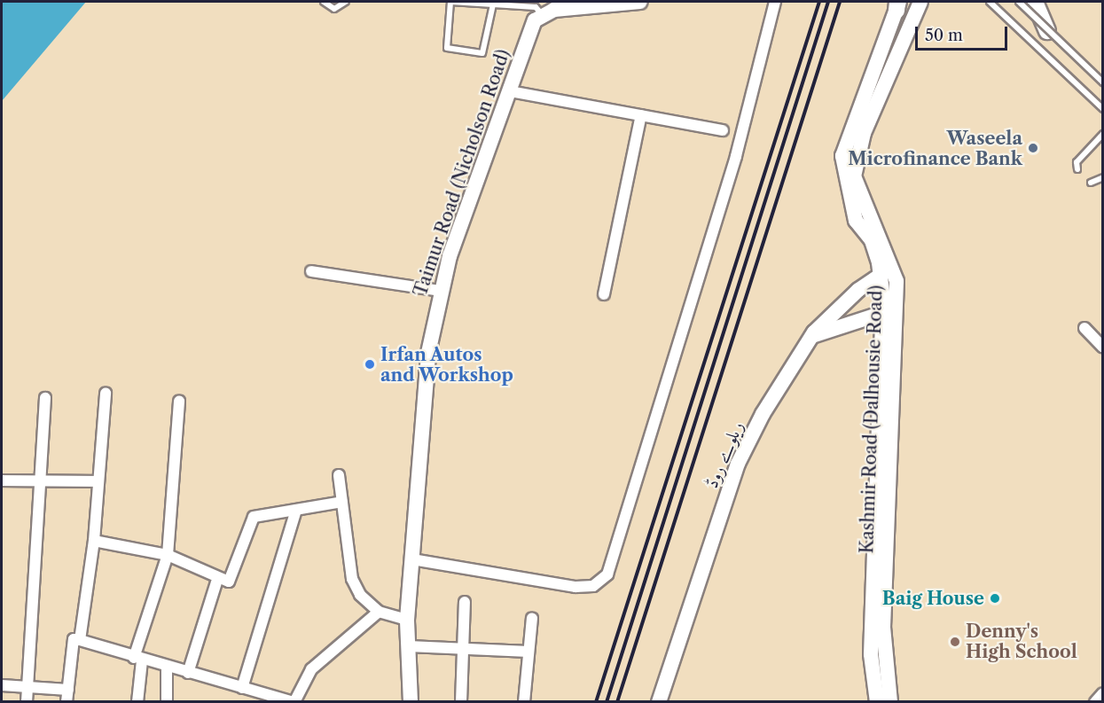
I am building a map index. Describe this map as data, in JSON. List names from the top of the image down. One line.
{"streets":{"main road":["Taimur Road (Nicholson Road)","Kashmir Road (Dalhousie Road)","ریلوے روڈ"]},"crossings":[["Kashmir Road (Dalhousie Road)","ریلوے روڈ"]],"places":["Waseela Microfinance Bank","Irfan Autos and Workshop","Baig House","Denny's High School"],"scale_bar":"50 m"}
